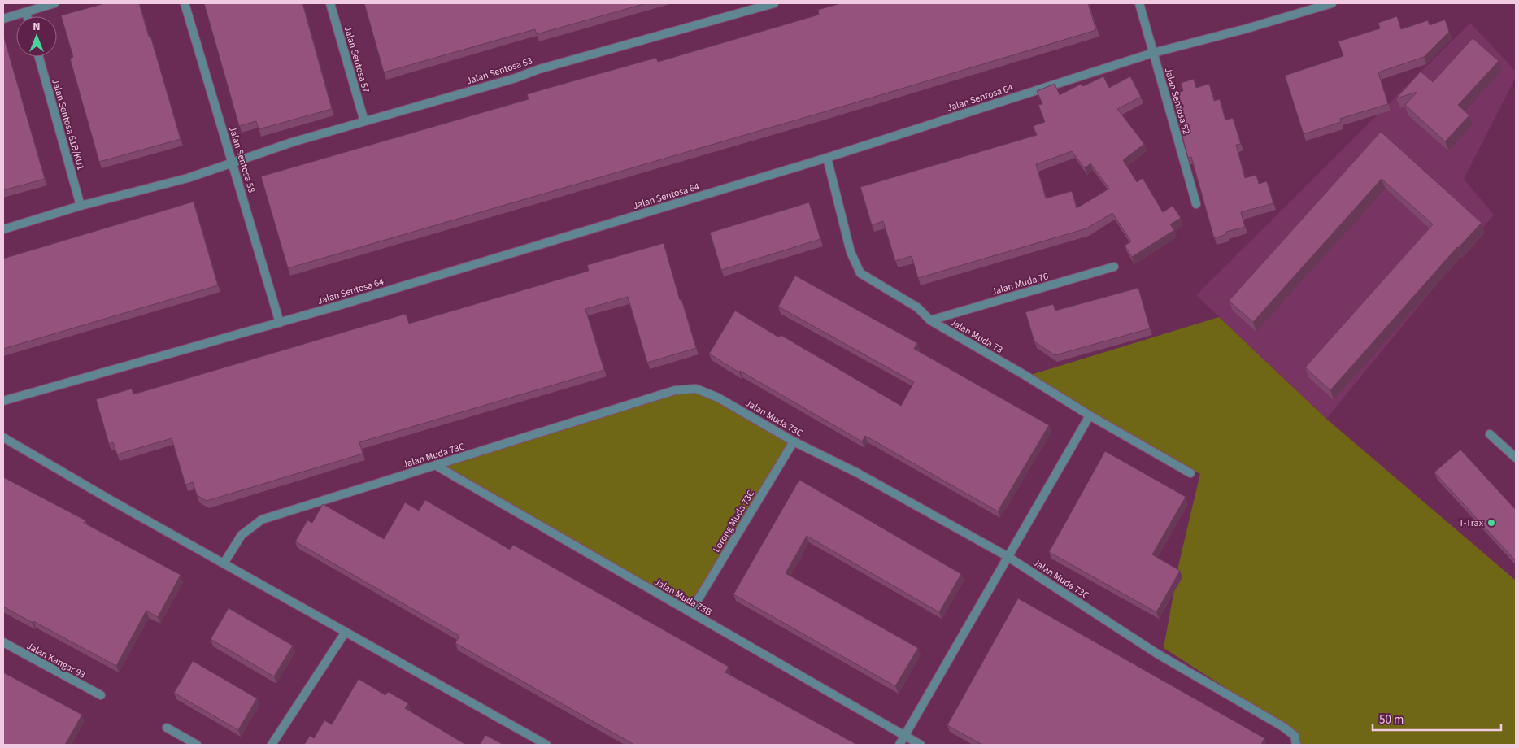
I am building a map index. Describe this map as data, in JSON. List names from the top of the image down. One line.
{"streets":{"street":["Jalan Sentosa 57","Jalan Sentosa 63","Jalan Sentosa 64","Jalan Sentosa 52","Jalan Sentosa 61B/KU1","Jalan Sentosa 58","Jalan Muda 76","Jalan Muda 73","Jalan Muda 73C","Lorong Muda 73C","Jalan Muda 73B","Jalan Kangar 93"]},"crossings":[["Jalan Sentosa 57","Jalan Sentosa 63"],["Jalan Sentosa 63","Jalan Sentosa 61B/KU1"],["Jalan Sentosa 63","Jalan Sentosa 58"],["Jalan Sentosa 64","Jalan Sentosa 52"],["Jalan Sentosa 64","Jalan Sentosa 58"],["Jalan Sentosa 64","Jalan Muda 73"],["Jalan Muda 76","Jalan Muda 73"],["Jalan Muda 73C","Lorong Muda 73C"],["Jalan Muda 73C","Jalan Muda 73B"],["Lorong Muda 73C","Jalan Muda 73B"]],"places":["T-Trax"],"scale_bar":"50 m","north":"top"}
